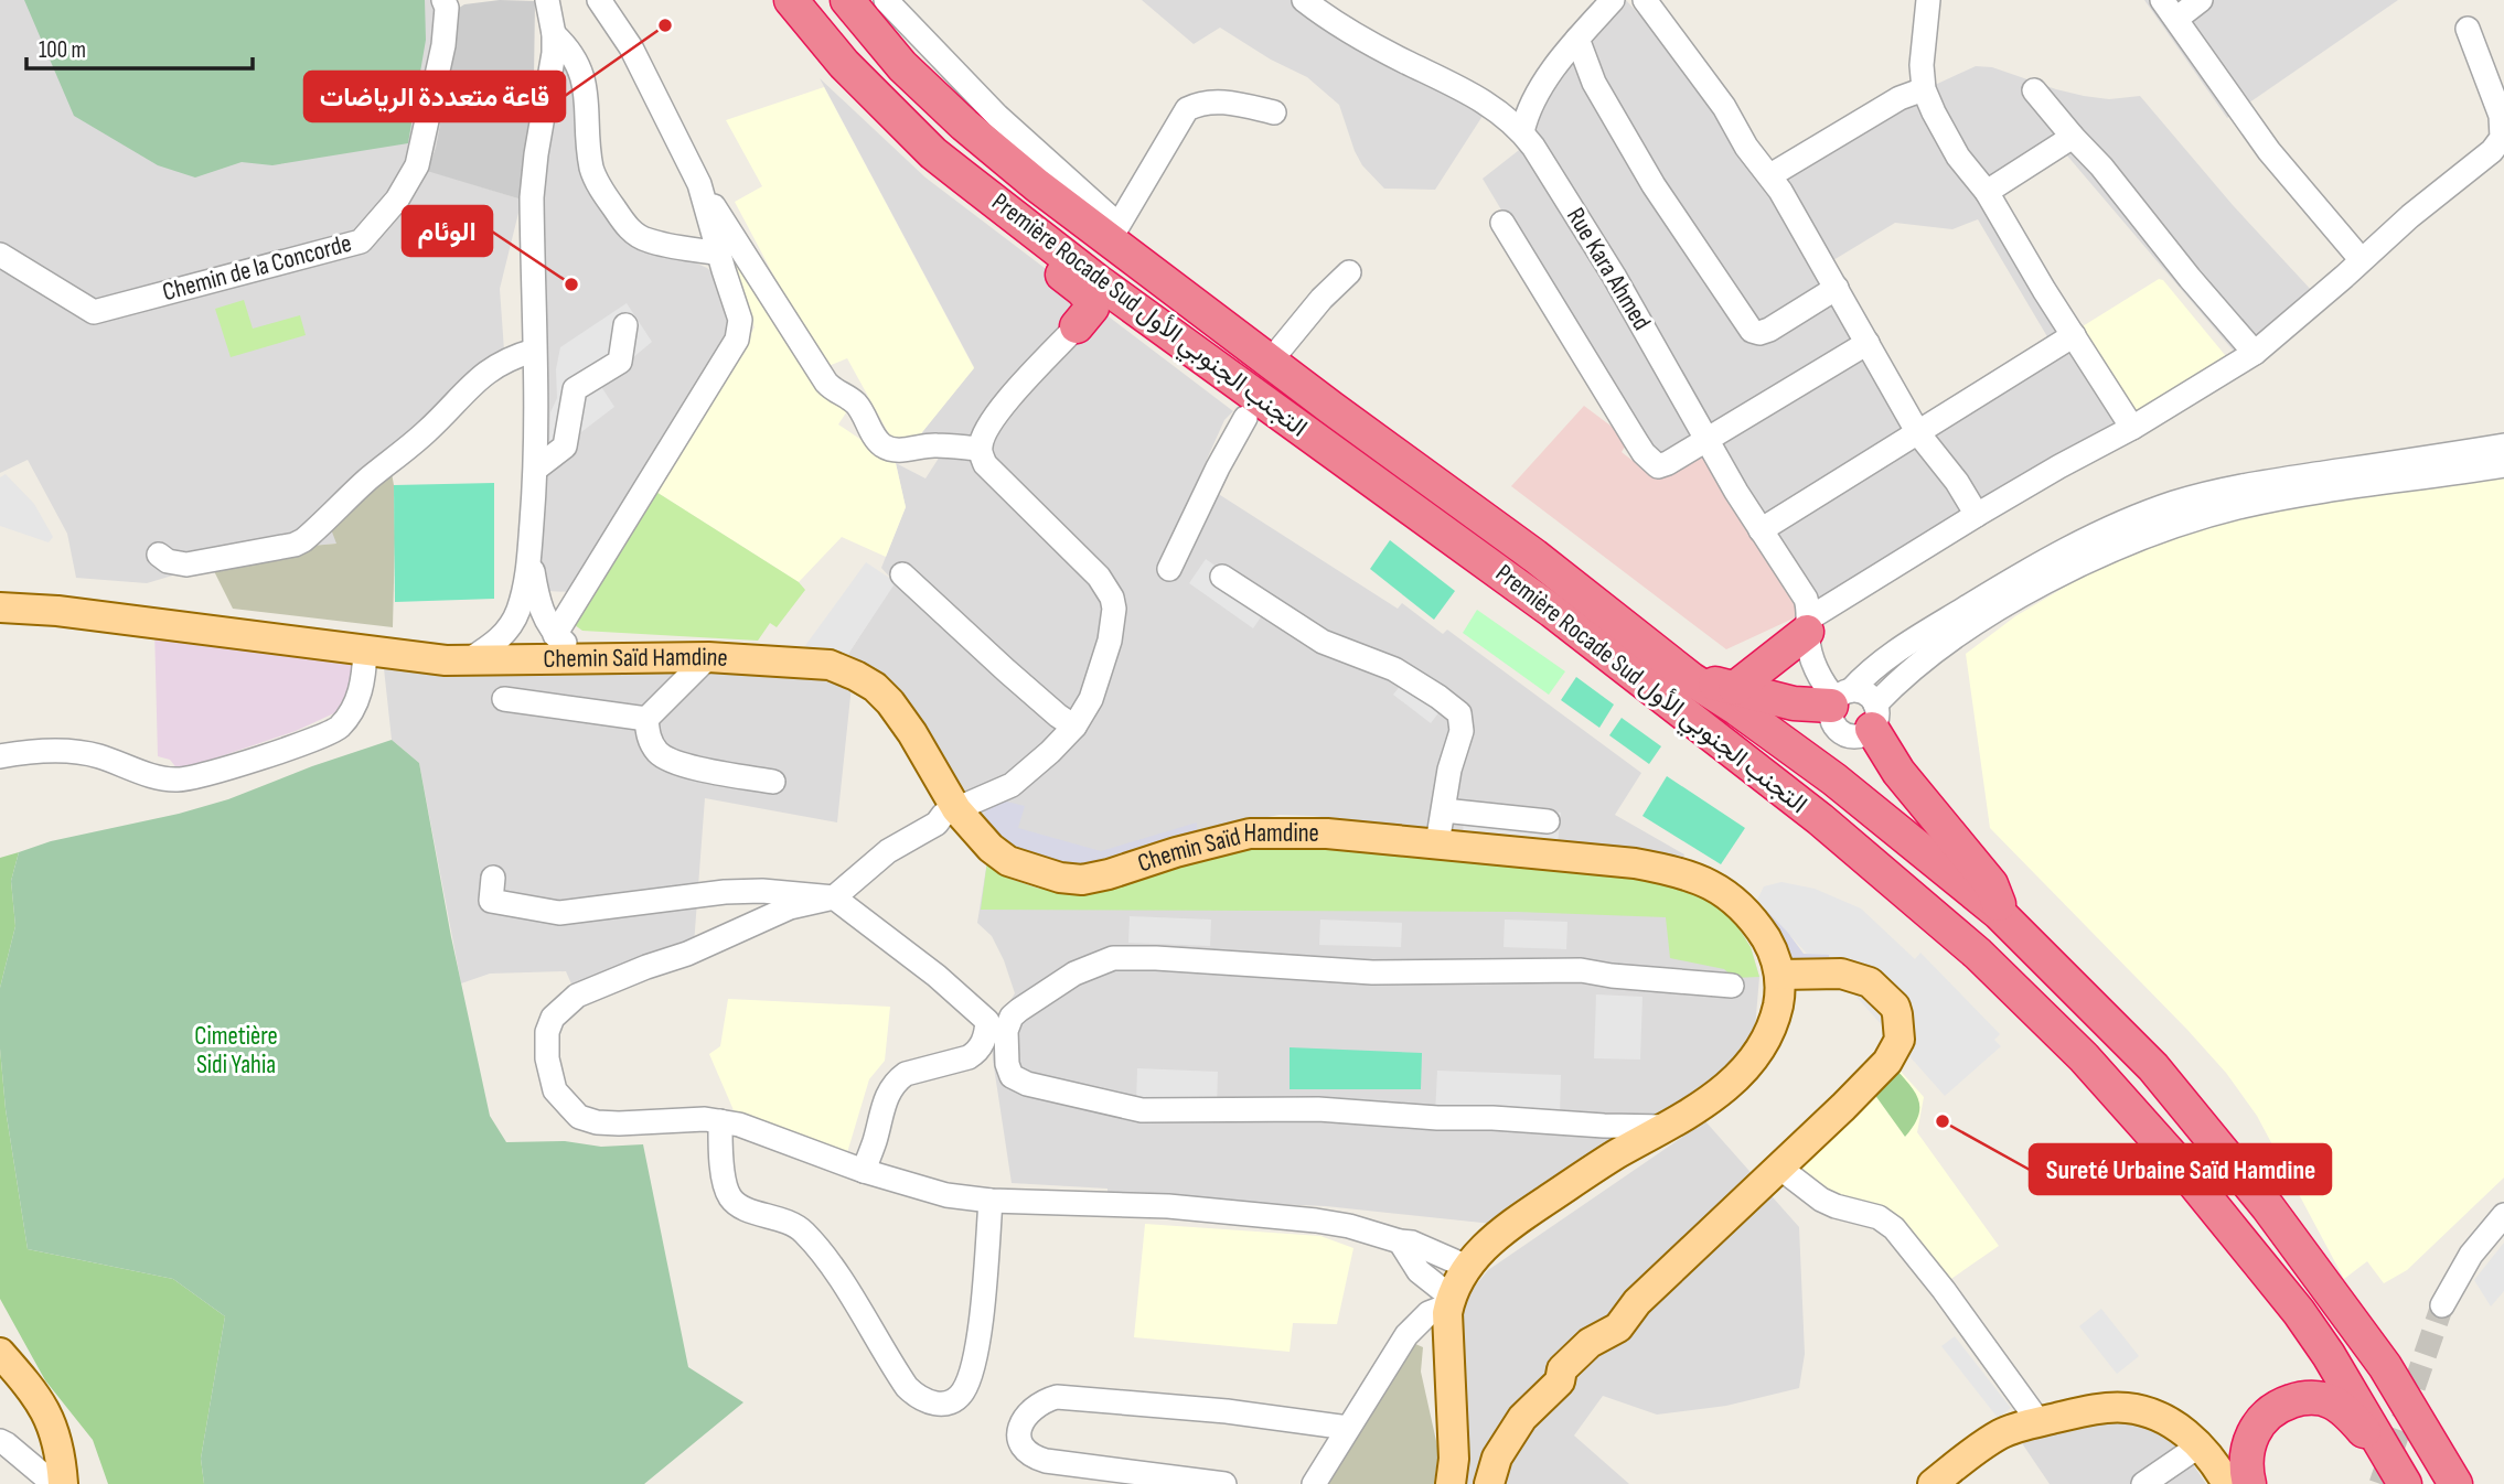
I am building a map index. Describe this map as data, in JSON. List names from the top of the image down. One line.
{"streets":{"highway":["Première Rocade Sud التجنب الجنوبي الأول"],"main road":["Chemin Saïd Hamdine"],"street":["Chemin de la Concorde","Rue Kara Ahmed"]},"parks":["Cimetière Sidi Yahia"],"places":["قاعة متعددة الرياضات","الوئام","Sureté Urbaine Saïd Hamdine"],"scale_bar":"100 m"}
